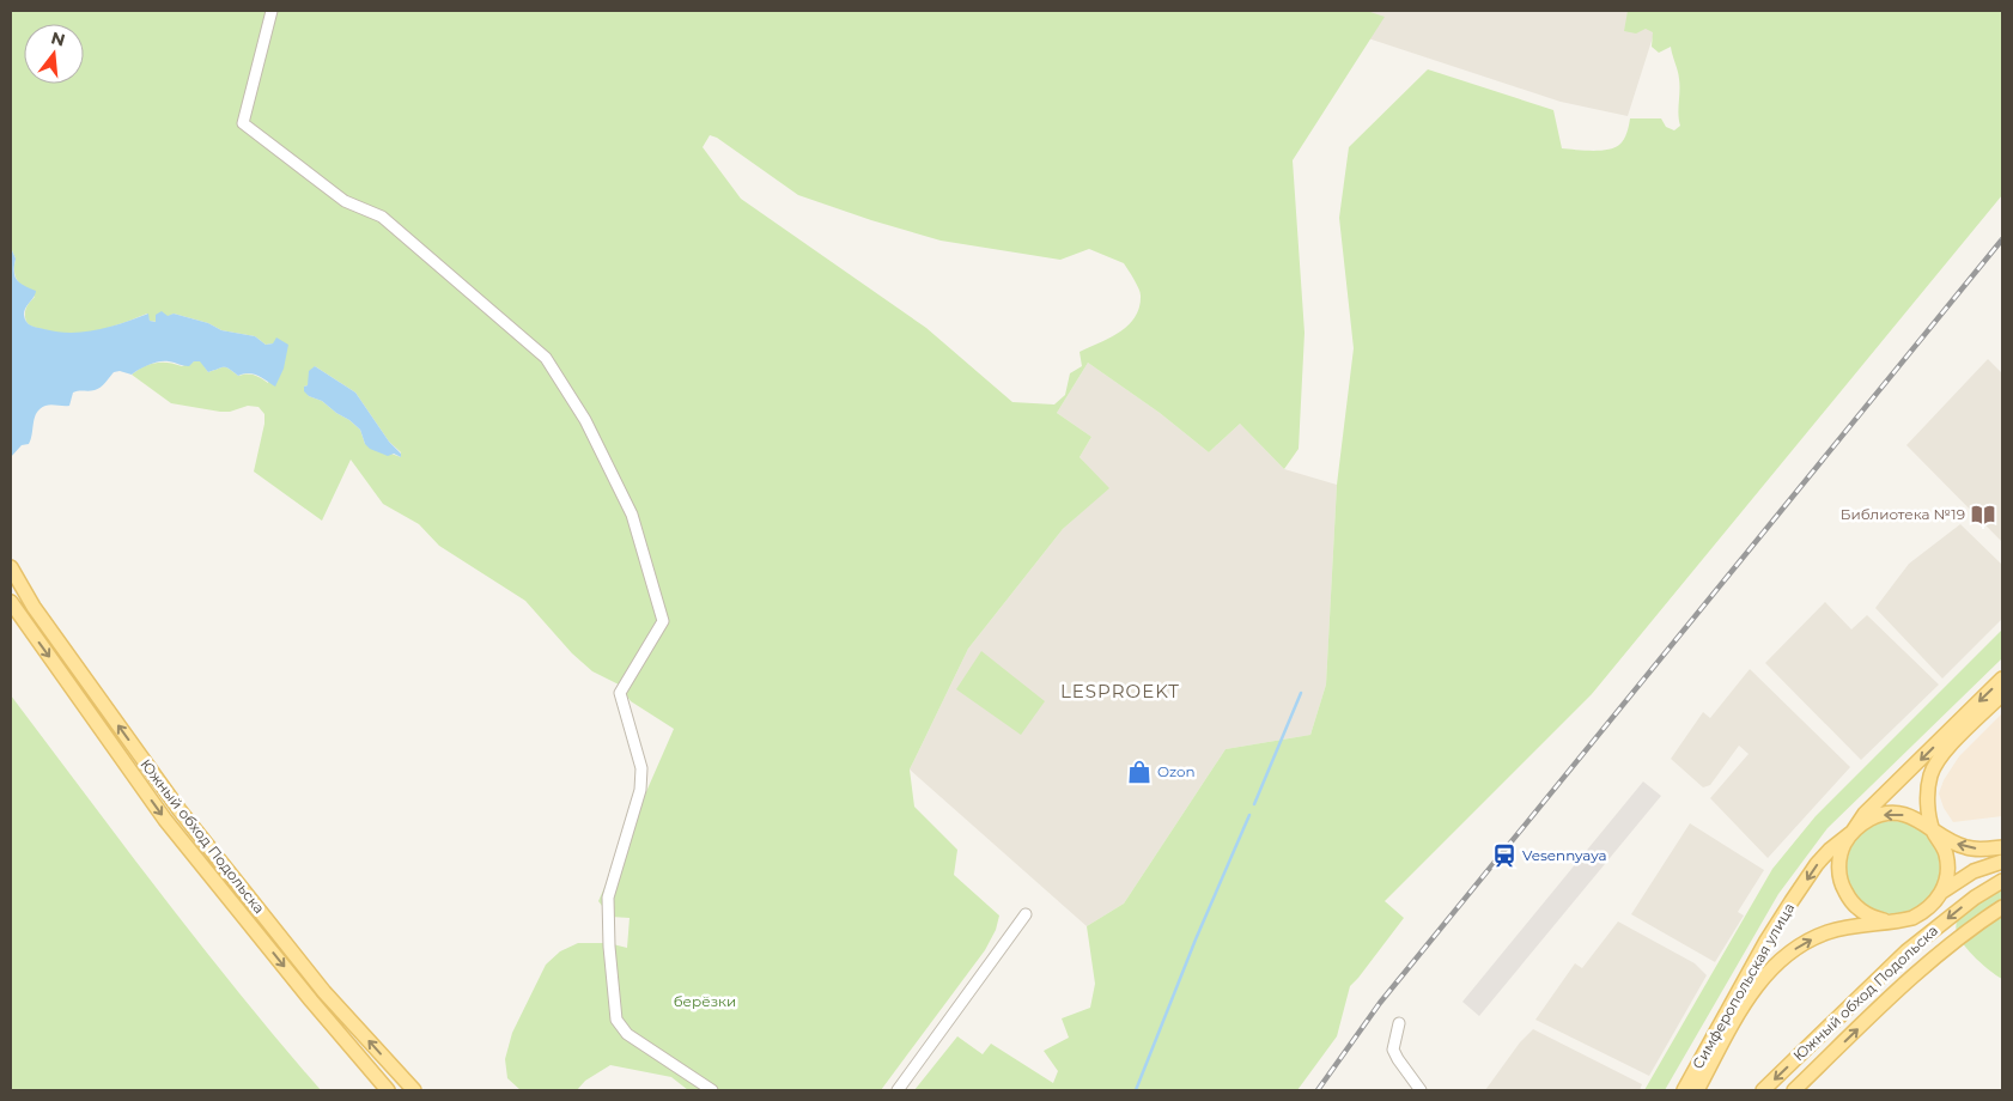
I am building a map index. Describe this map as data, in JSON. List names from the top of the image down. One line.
{"streets":{"main road":["Южный обход Подольска","Симферопольская улица"]},"districts":["LESPROEKT"],"parks":["берёзки"],"places":{"library":["Библиотека №19"],"shop":["Ozon"],"station":["Vesennyaya"]},"north":"top"}
